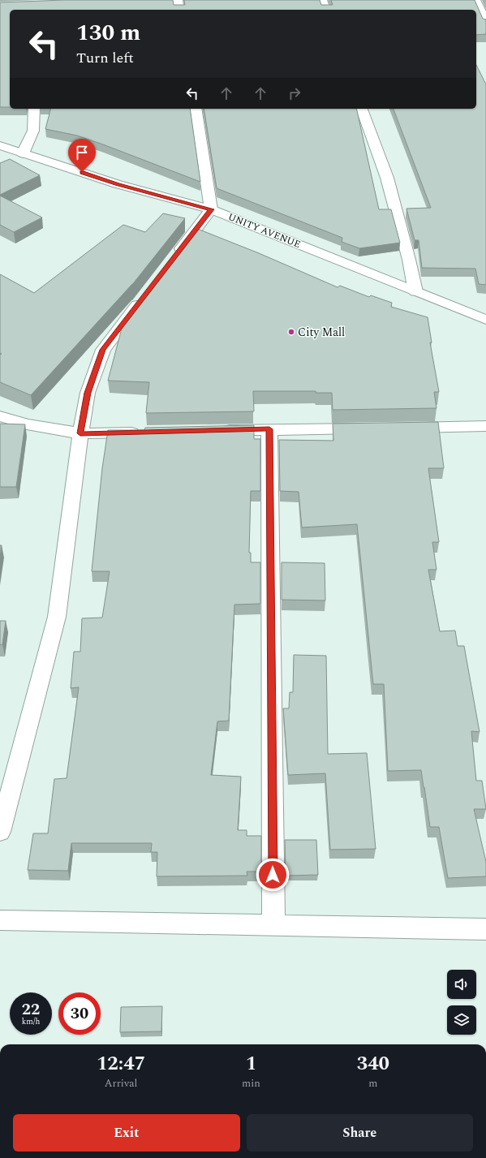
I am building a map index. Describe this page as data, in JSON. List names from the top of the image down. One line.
{"streets":{"street":["UNITY AVENUE"]},"places":["City Mall"],"page":{"turn":["130 m","Turn left"],"speed":"22 km/h","limit":"30","eta":["12:47","Arrival","1","min","340","m"],"buttons":["Exit","Share"]}}
